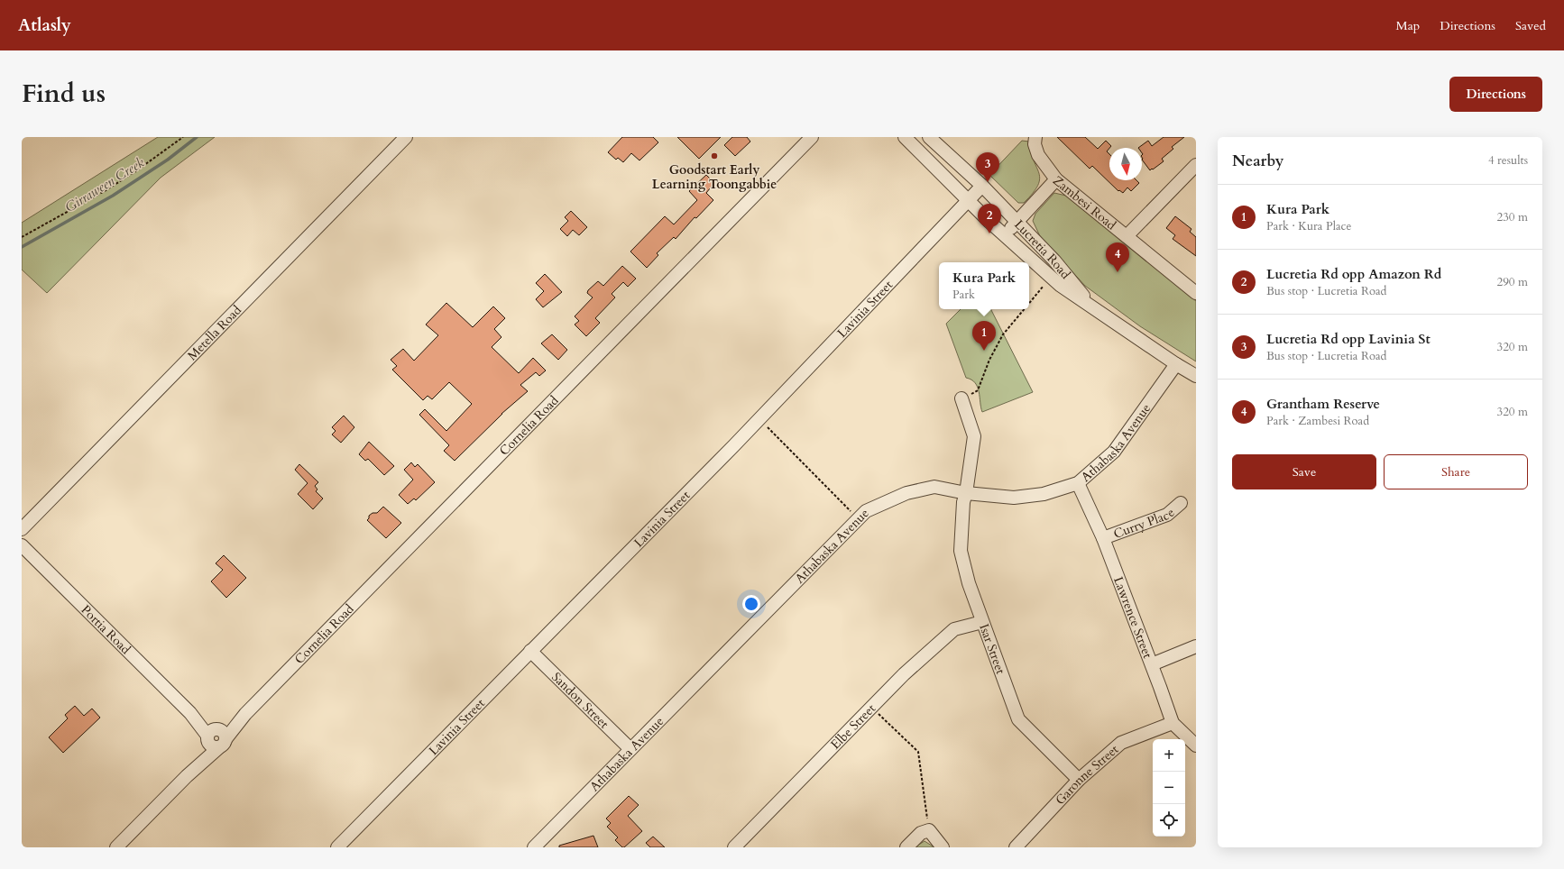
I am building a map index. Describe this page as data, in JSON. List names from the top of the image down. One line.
{"streets":{"street":["Zambesi Road","Lucretia Road","Lavinia Street","Metella Road","Cornelia Road","Athabaska Avenue","Curry Place","Lawrence Street","Portia Road","Isar Street","Sandon Street","Elbe Street","Garonne Street"]},"crossings":[["Lucretia Road","Lavinia Street"],["Lucretia Road","Athabaska Avenue"],["Lavinia Street","Sandon Street"],["Cornelia Road","Portia Road"],["Athabaska Avenue","Lawrence Street"],["Athabaska Avenue","Isar Street"],["Athabaska Avenue","Sandon Street"],["Curry Place","Lawrence Street"],["Lawrence Street","Garonne Street"],["Isar Street","Elbe Street"],["Isar Street","Garonne Street"]],"water":["Girraween Creek"],"places":["Goodstart Early Learning Toongabbie"],"north":"bottom","page":{"header":"Atlasly","nav":["Map","Directions","Saved"],"title":"Find us","buttons":["Directions",["Save","Share"]],"heading":["Nearby","4 results"],"pins":["3","2","4","1"],"list":[{"mark":"1","name":"Kura Park","note":"Park · Kura Place","value":"230 m"},{"mark":"2","name":"Lucretia Rd opp Amazon Rd","note":"Bus stop · Lucretia Road","value":"290 m"},{"mark":"3","name":"Lucretia Rd opp Lavinia St","note":"Bus stop · Lucretia Road","value":"320 m"},{"mark":"4","name":"Grantham Reserve","note":"Park · Zambesi Road","value":"320 m"}],"popup":["Kura Park","Park"],"map_buttons":["+","−"]}}
